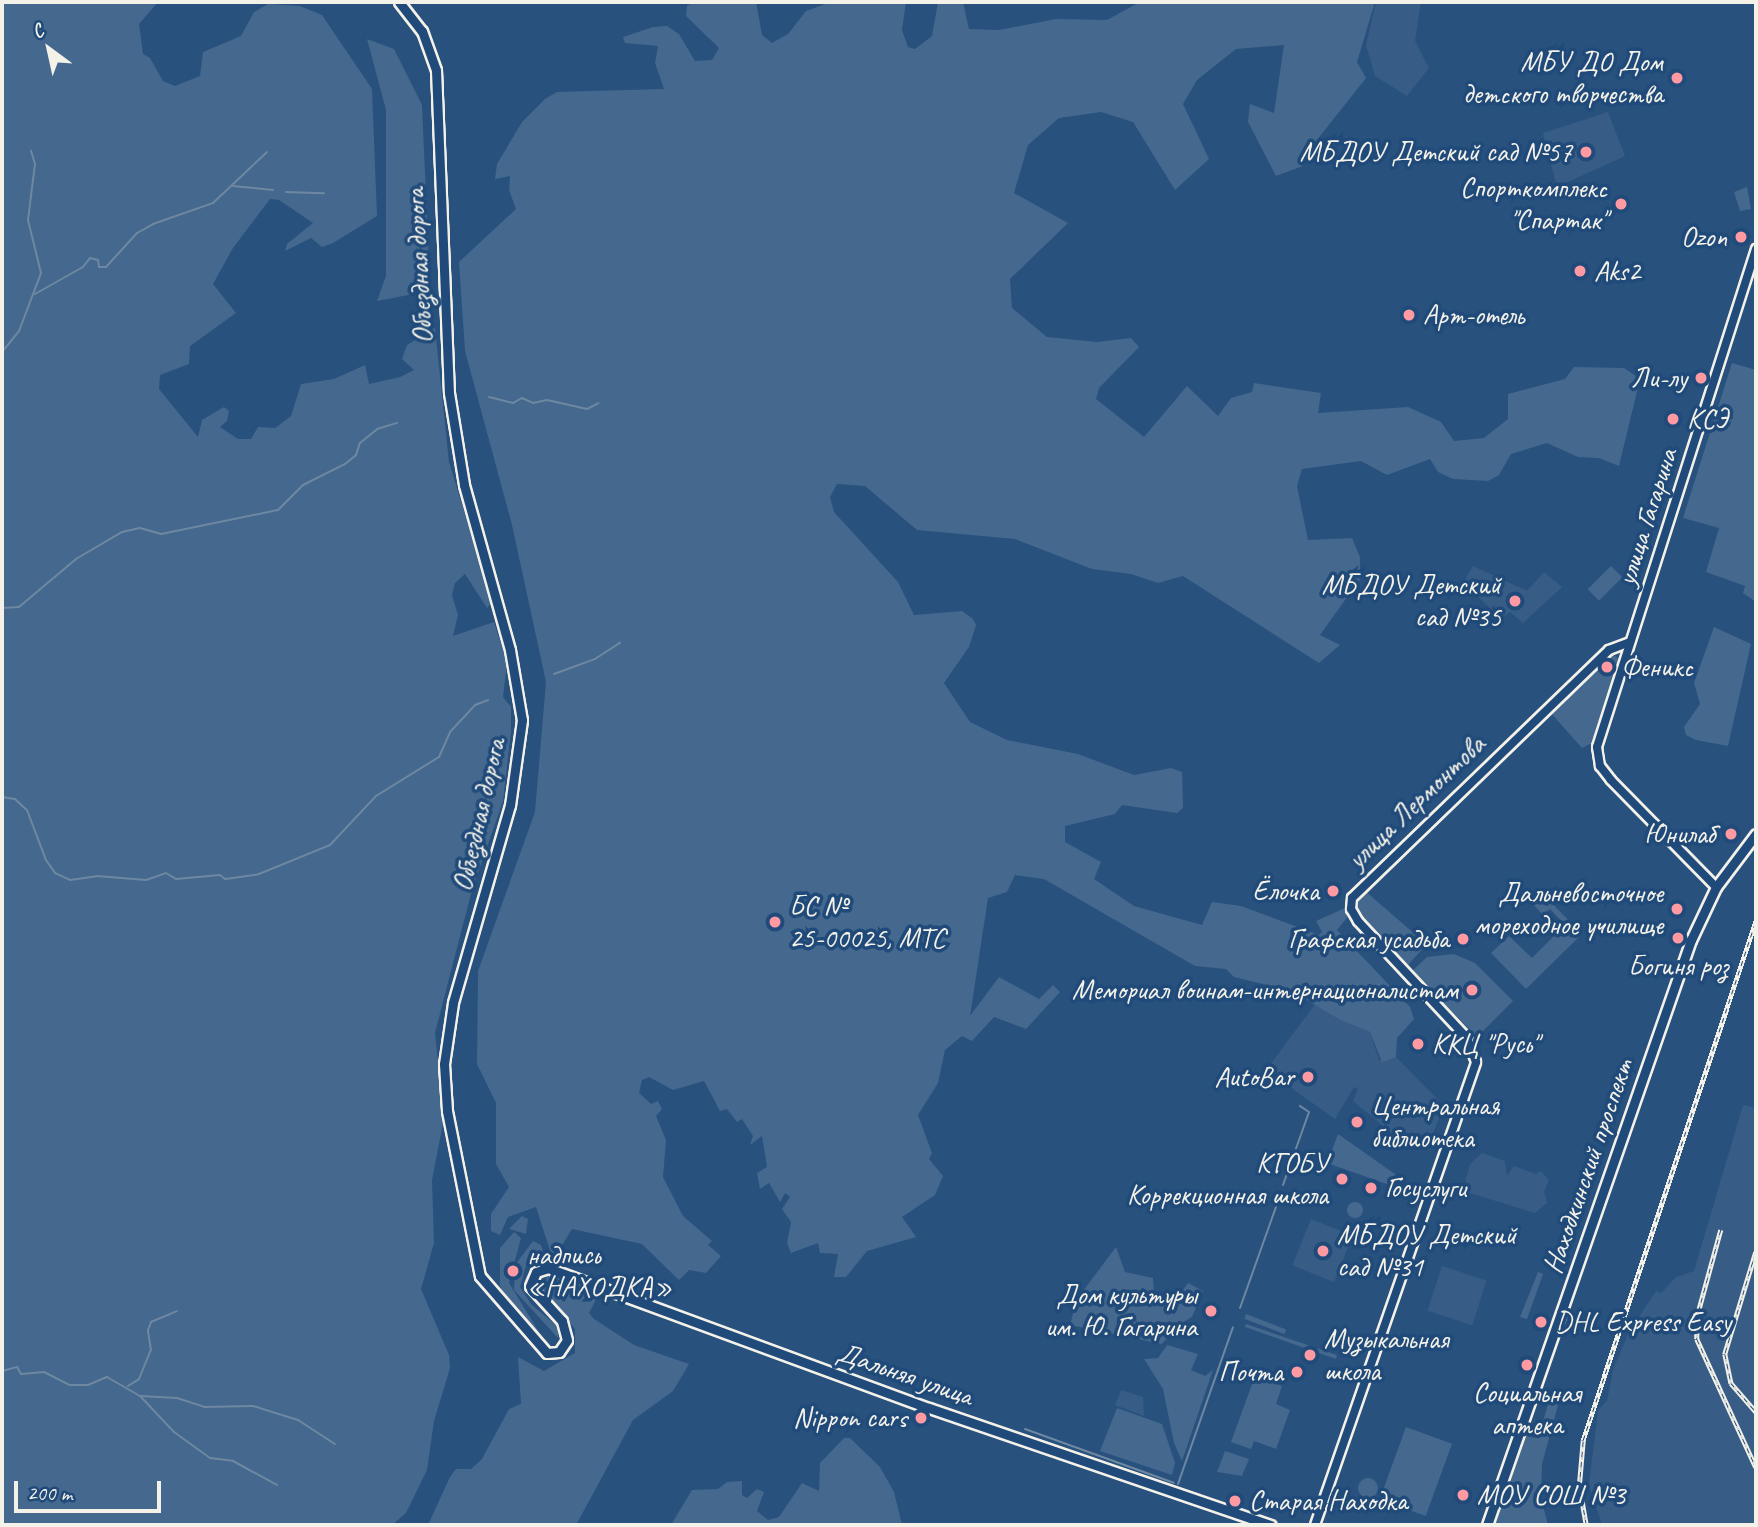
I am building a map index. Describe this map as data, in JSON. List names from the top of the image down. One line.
{"streets":{"main road":["Объездная дорога","улица Гагарина","улица Лермонтова","Находкинский проспект","Дальняя улица"]},"crossings":[["Объездная дорога","Дальняя улица"],["улица Гагарина","улица Лермонтова"],["улица Гагарина","Находкинский проспект"]],"places":["МБУ ДО Дом детского творчества","МБДОУ Детский сад №57","Спорткомплекс \"Спартак\"","Ozon","Aks2","Арт-отель","Ли-лу","КСЭ","МБДОУ Детский сад №35","Феникс","Юнилаб","Ёлочка","Дальневосточное мореходное училище","БС № 25-00025, МТС","Богиня роз","Графская усадьба","Мемориал воинам-интернационалистам","ККЦ \"Русь\"","AutoBar","Центральная библиотека","КГОБУ Коррекционная школа","Госуслуги","МБДОУ Детский сад №31","надпись «НАХОДКА»","Дом культуры им. Ю. Гагарина","DHL Express Easy","Музыкальная школа","Социальная аптека","Почта","Nippon cars","МОУ СОШ №3","Старая Находка"],"scale_bar":"200 m","north":"top left"}
